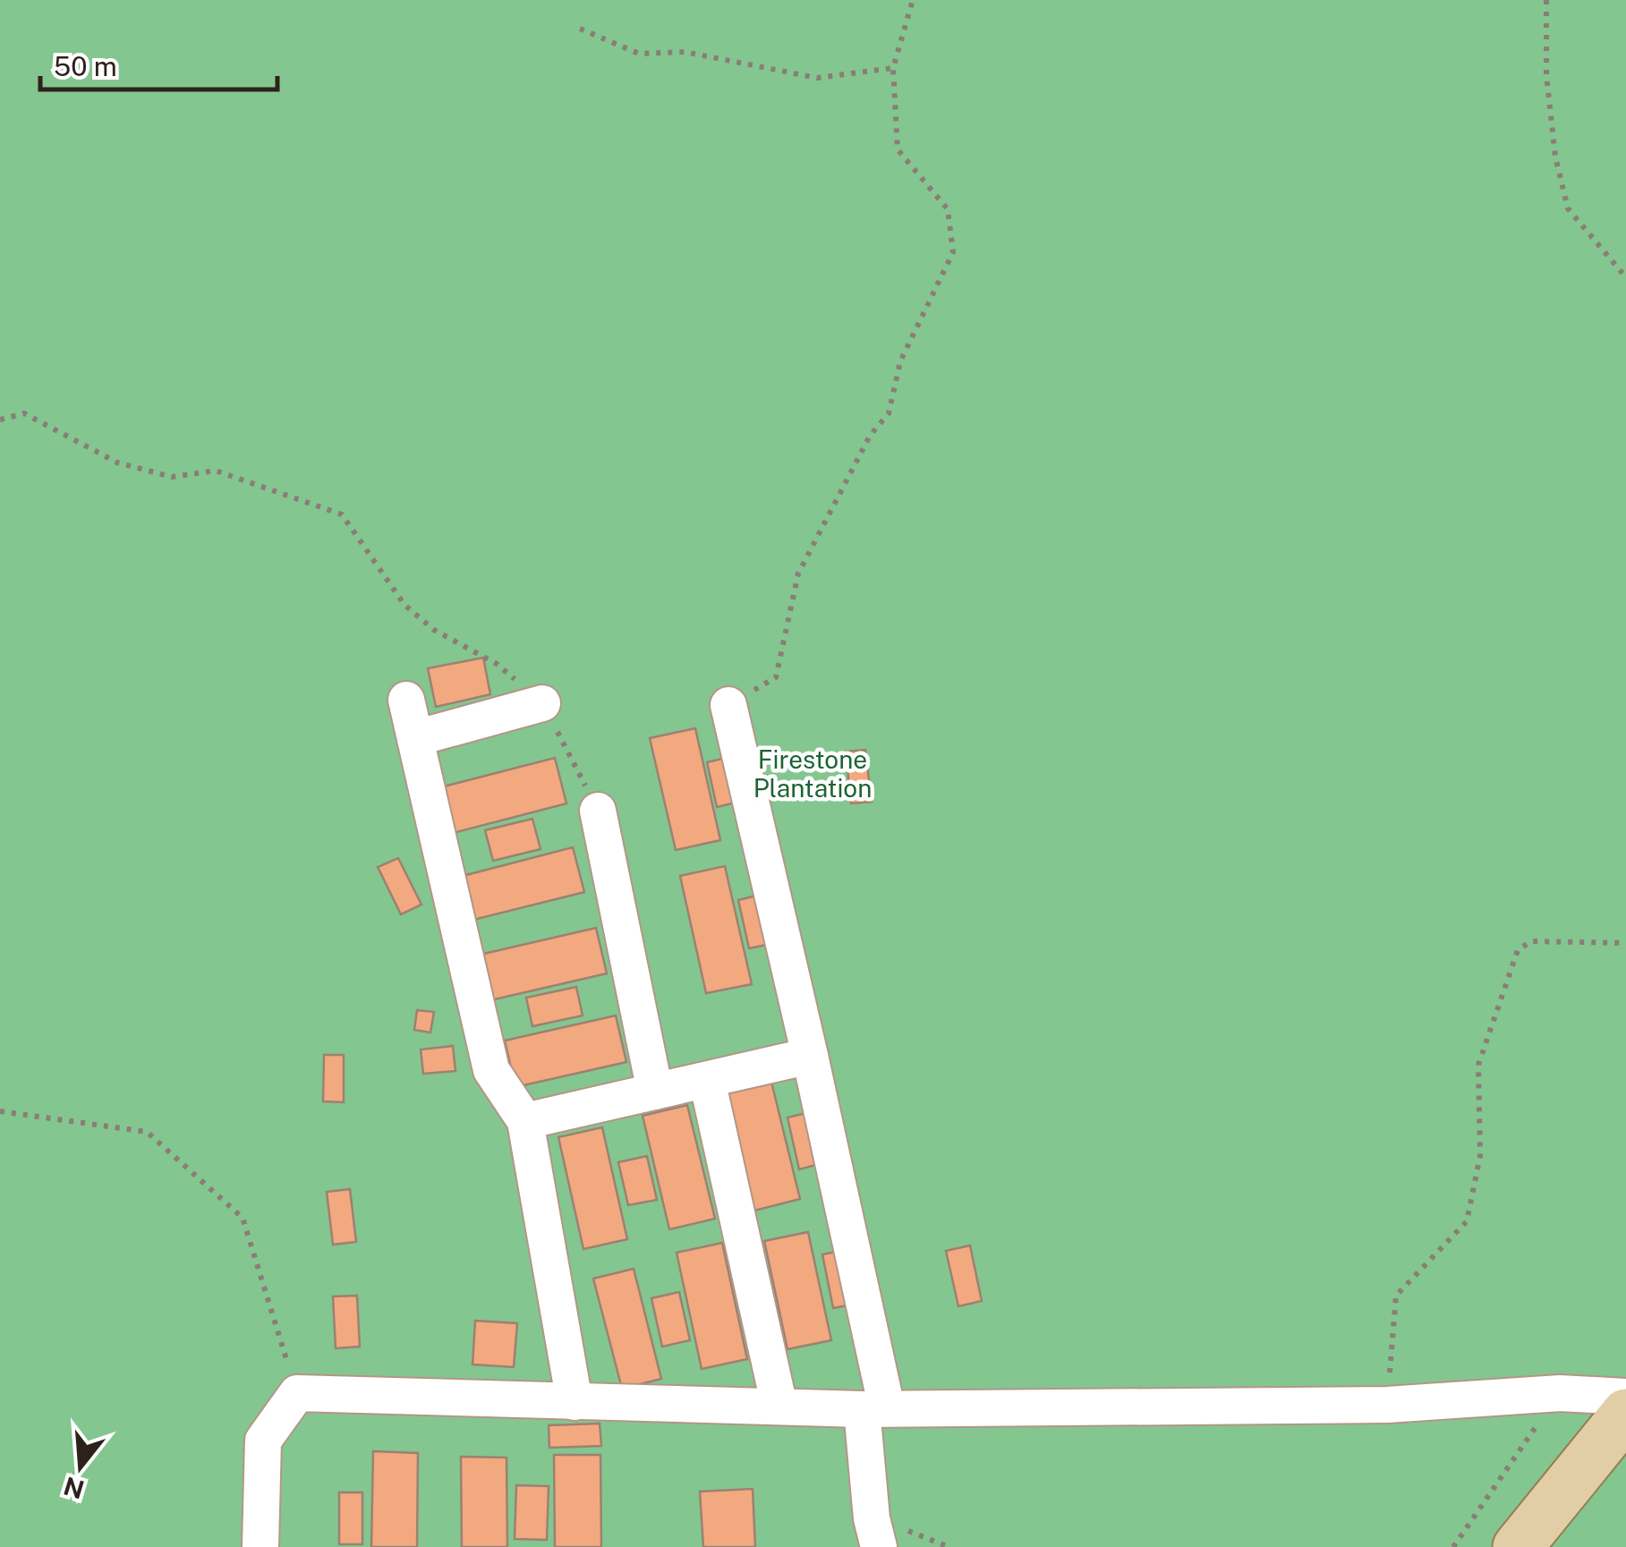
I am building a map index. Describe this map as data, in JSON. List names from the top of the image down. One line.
{"parks":["Firestone Plantation"],"scale_bar":"50 m","north":"bottom"}
